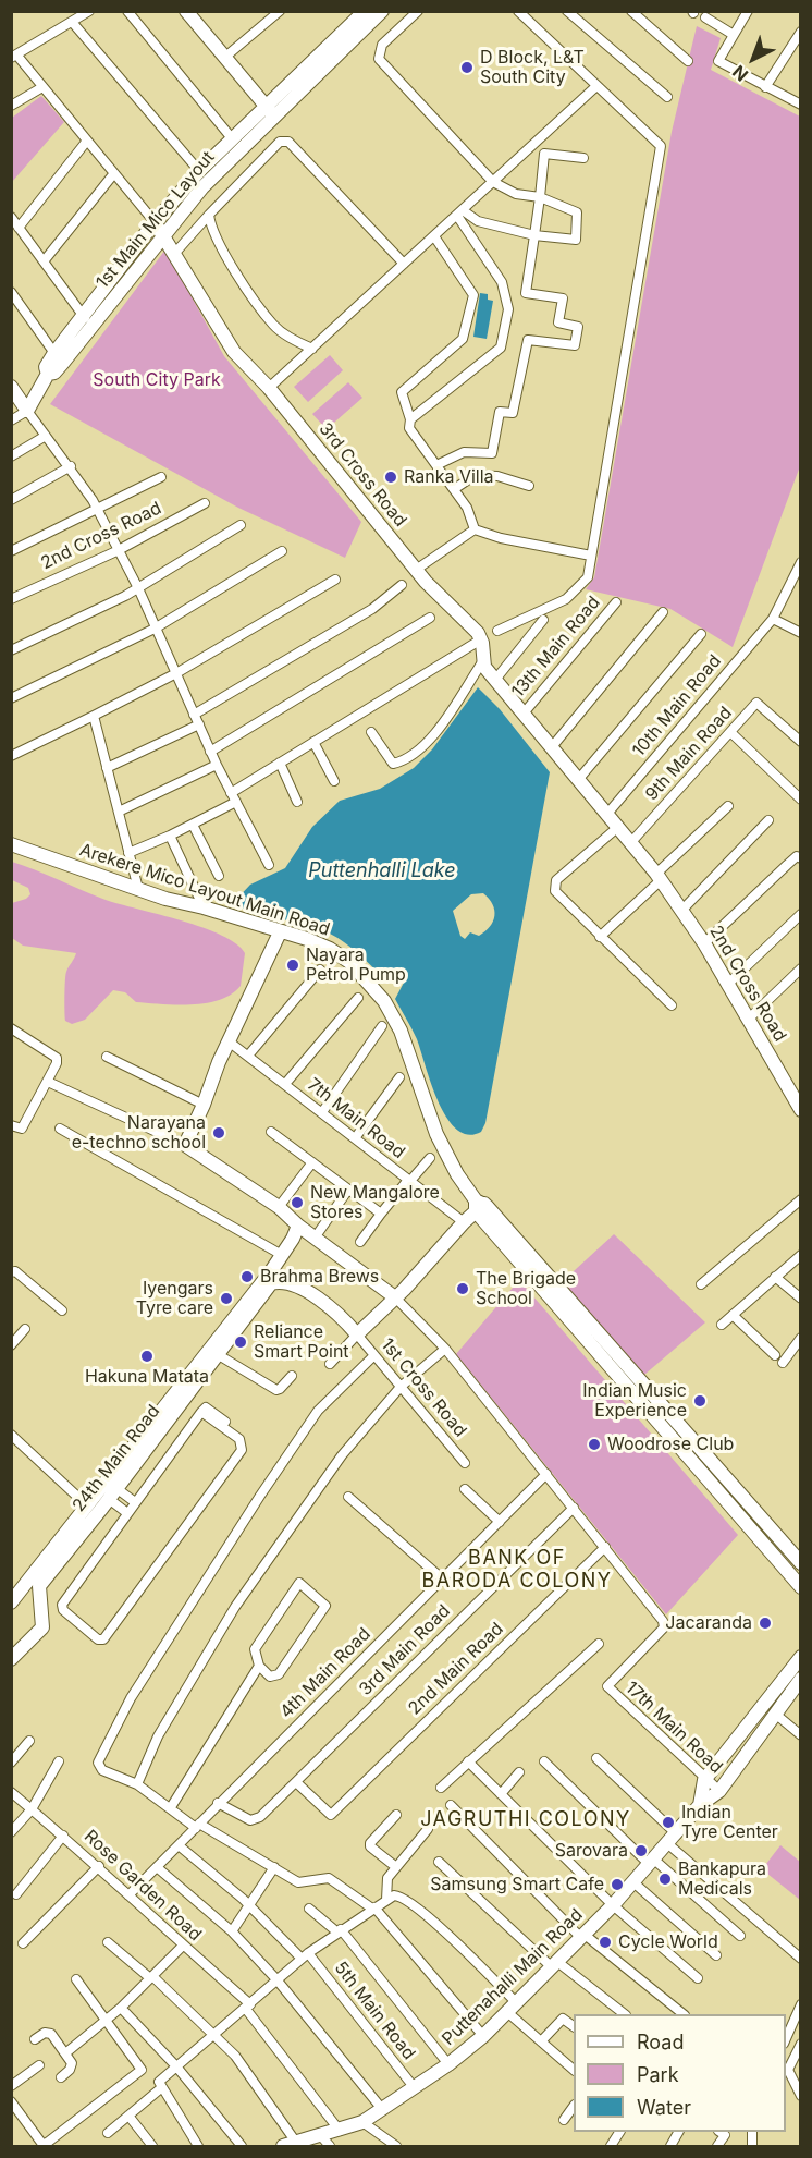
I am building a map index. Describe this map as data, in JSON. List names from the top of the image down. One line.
{"streets":{"street":["1st Main Mico Layout","3rd Cross Road","2nd Cross Road","13th Main Road","10th Main Road","9th Main Road","Arekere Mico Layout Main Road","7th Main Road","1st Cross Road","24th Main Road","3rd Main Road","2nd Main Road","4th Main Road","17th Main Road","Rose Garden Road","Puttenahalli Main Road","5th Main Road"]},"crossings":[["1st Main Mico Layout","3rd Cross Road"],["3rd Main Road","2nd Main Road"],["3rd Main Road","4th Main Road"],["2nd Main Road","17th Main Road"],["4th Main Road","Rose Garden Road"],["4th Main Road","5th Main Road"],["Rose Garden Road","Puttenahalli Main Road"],["Puttenahalli Main Road","5th Main Road"]],"districts":["BANK OF BARODA COLONY","JAGRUTHI COLONY"],"water":["Puttenhalli Lake"],"parks":["South City Park"],"places":["D Block, L&T South City","Ranka Villa","Nayara Petrol Pump","Narayana e-techno school","New Mangalore Stores","Brahma Brews","The Brigade School","Iyengars Tyre care","Reliance Smart Point","Hakuna Matata","Indian Music Experience","Woodrose Club","Jacaranda","Indian Tyre Center","Sarovara","Bankapura Medicals","Samsung Smart Cafe","Cycle World"],"legend":["Road","Park","Water"],"north":"bottom left"}
